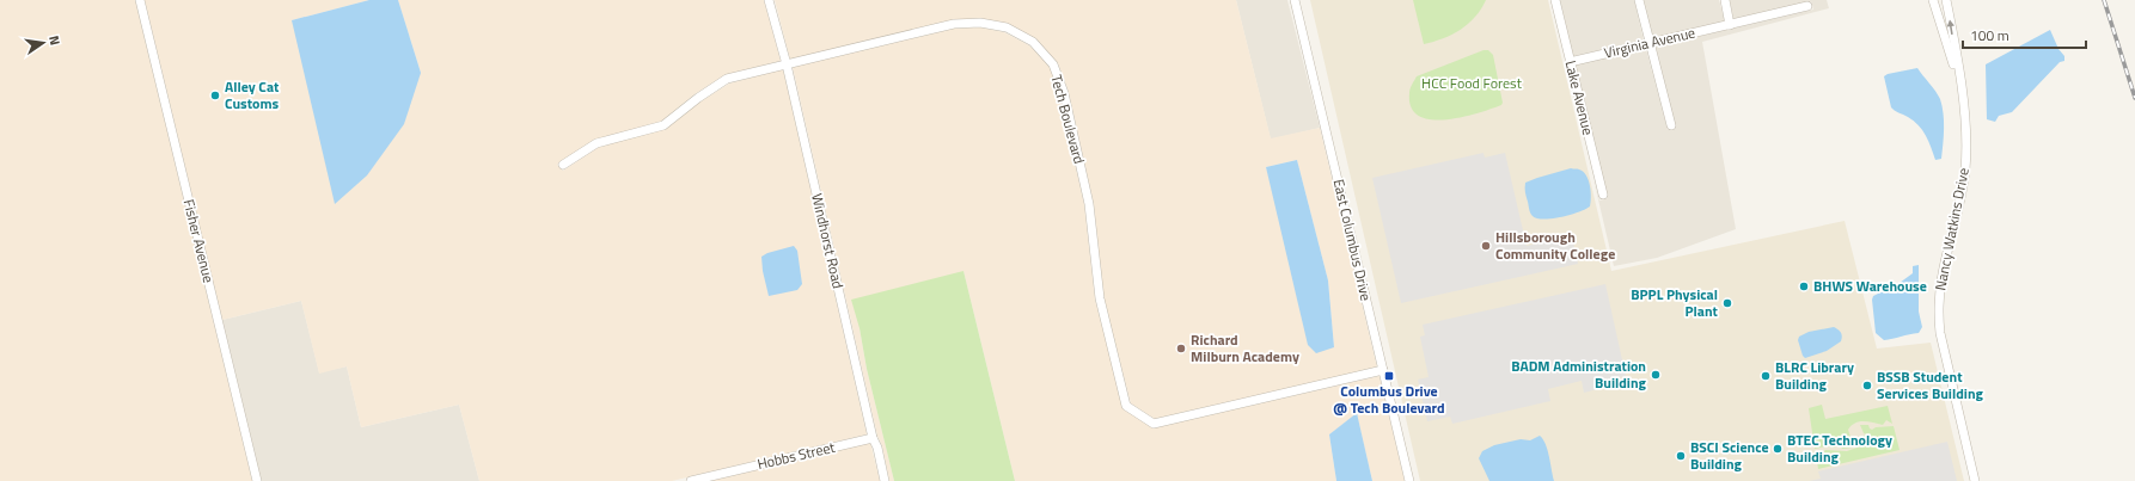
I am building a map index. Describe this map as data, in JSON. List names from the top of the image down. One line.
{"streets":{"street":["Virginia Avenue","Lake Avenue","Tech Boulevard","Nancy Watkins Drive","East Columbus Drive","Fisher Avenue","Windhorst Road","Hobbs Street"]},"crossings":[["Virginia Avenue","Lake Avenue"],["Tech Boulevard","East Columbus Drive"],["Tech Boulevard","Windhorst Road"],["Windhorst Road","Hobbs Street"]],"parks":["HCC Food Forest"],"places":{"other":["Alley Cat Customs","Hillsborough Community College","BHWS Warehouse","BPPL Physical Plant","Richard Milburn Academy","BADM Administration Building","BLRC Library Building","BSSB Student Services Building","BTEC Technology Building","BSCI Science Building"],"transit":["Columbus Drive @ Tech Boulevard"]},"scale_bar":"100 m","north":"right"}
